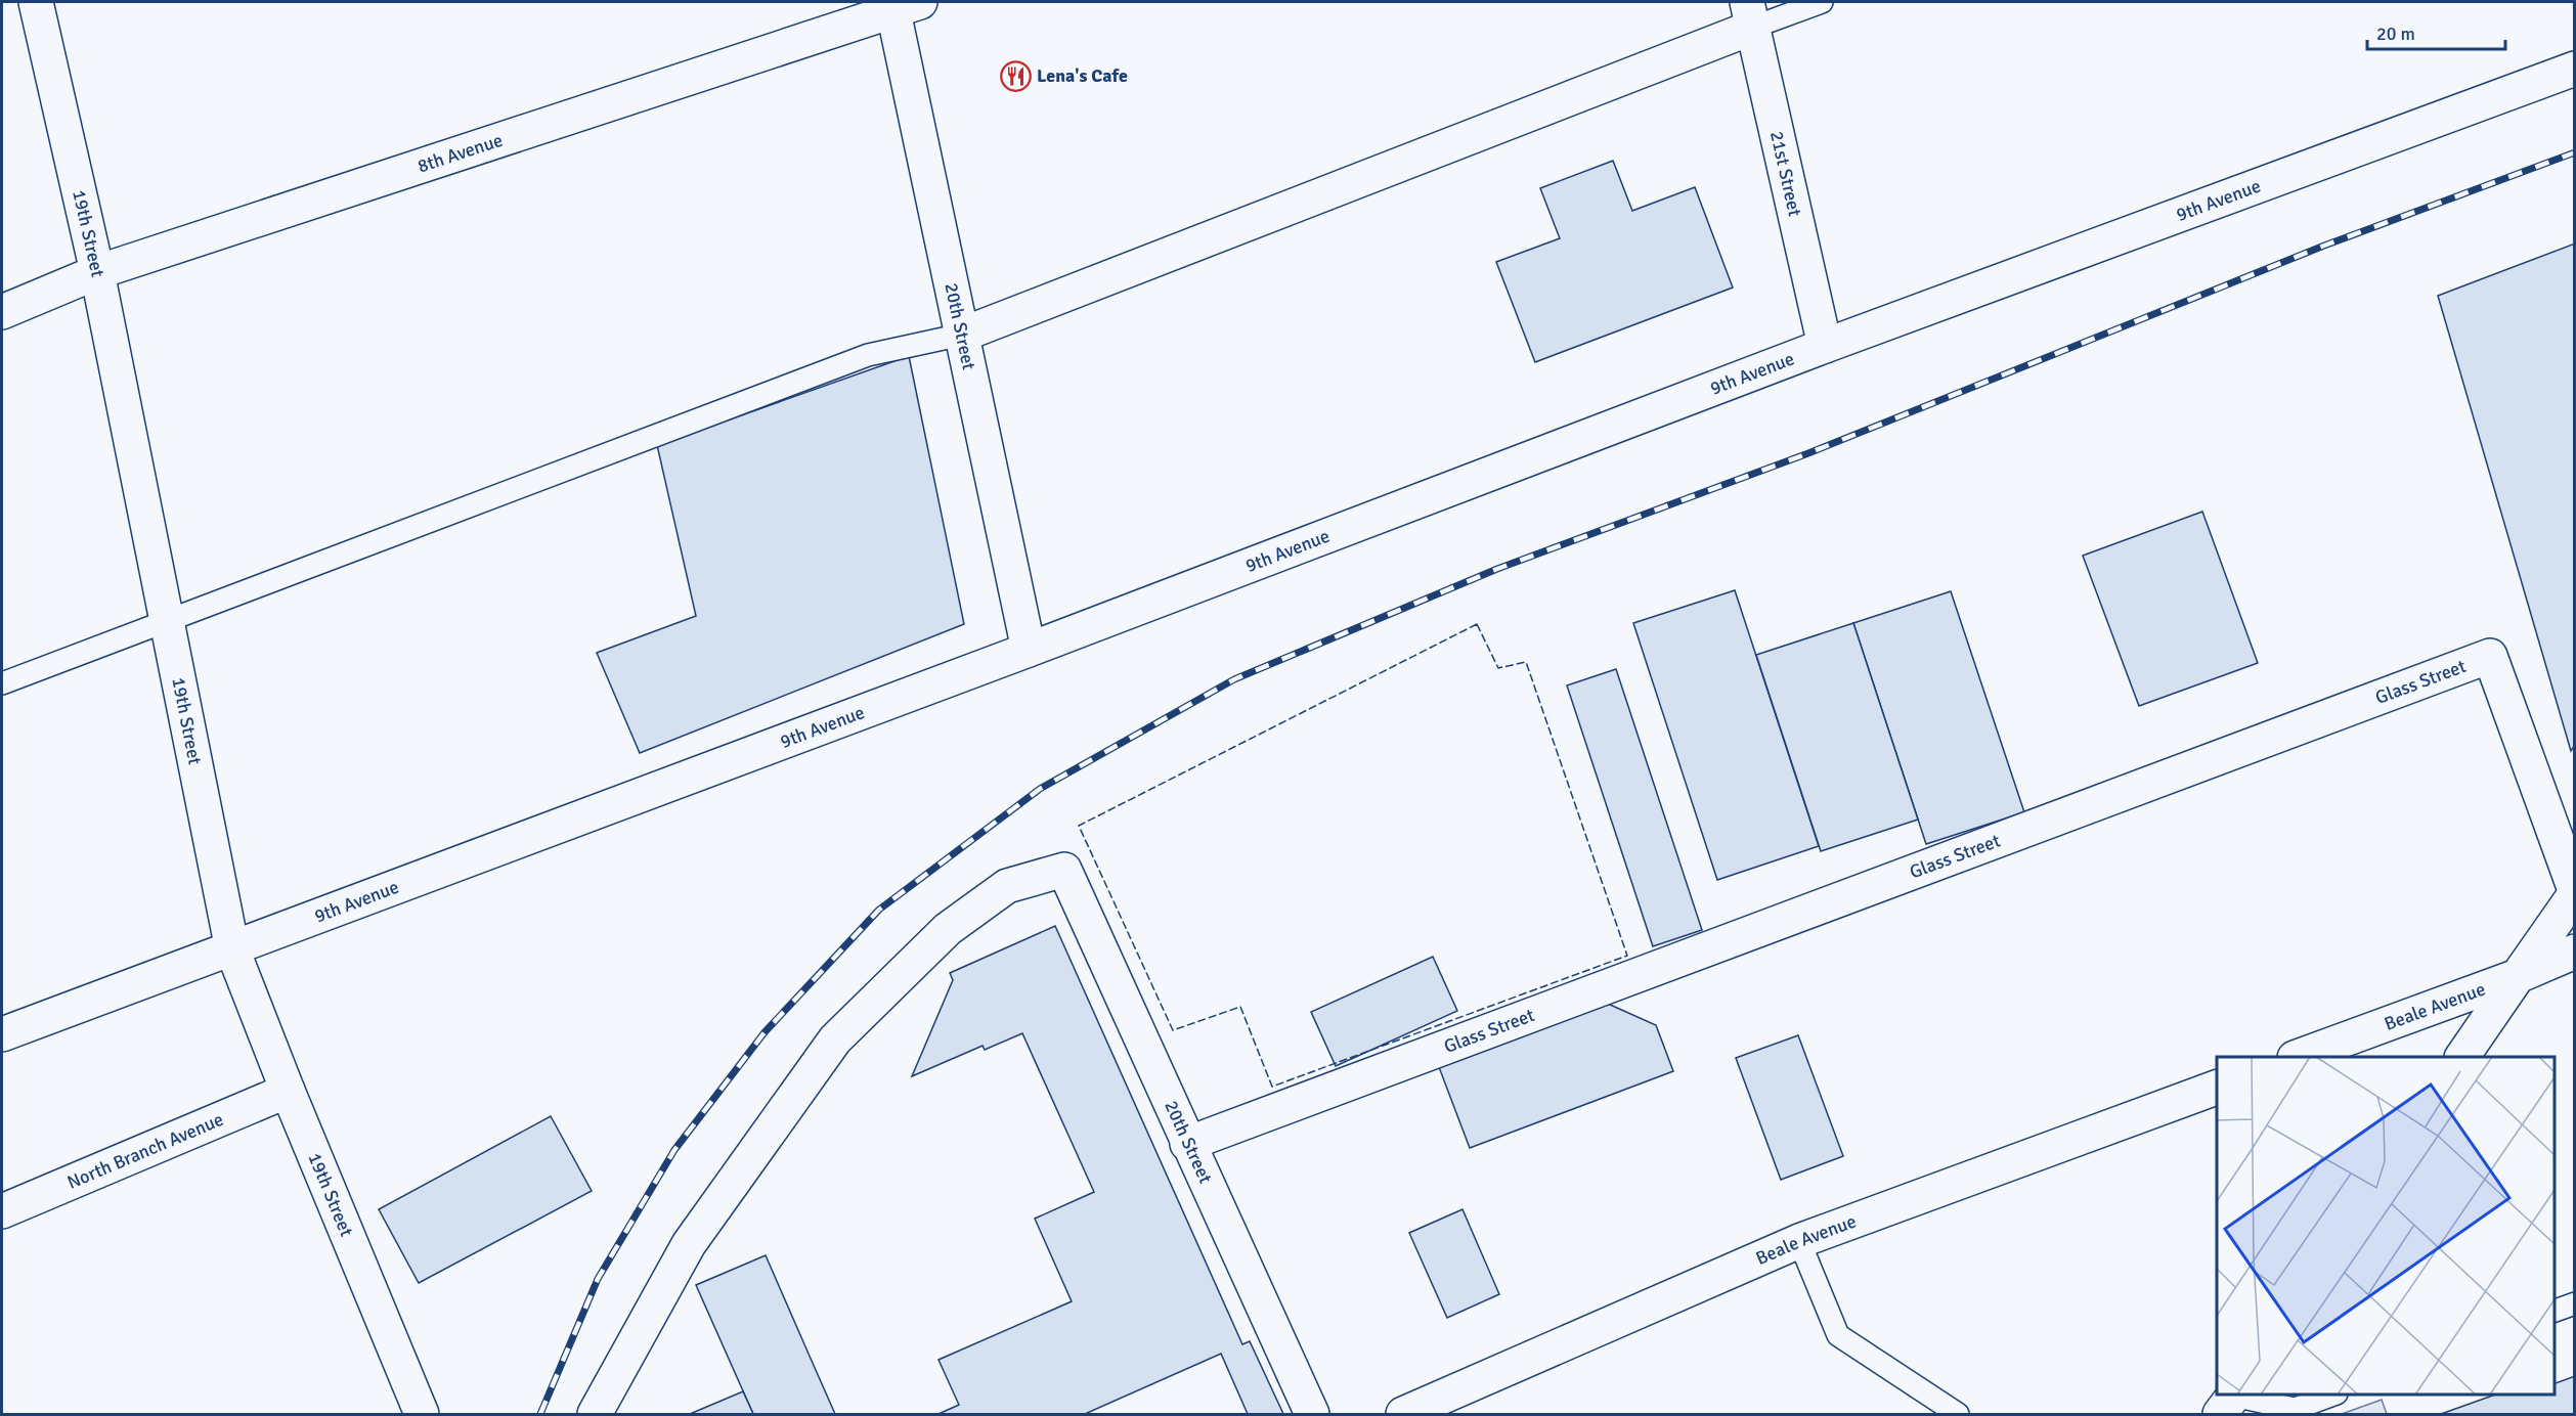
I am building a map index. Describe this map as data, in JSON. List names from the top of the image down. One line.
{"streets":{"street":["8th Avenue","21st Street","9th Avenue","19th Street","20th Street","Glass Street","Beale Avenue","North Branch Avenue"]},"crossings":[["8th Avenue","19th Street"],["8th Avenue","20th Street"],["21st Street","9th Avenue"],["9th Avenue","19th Street"],["9th Avenue","20th Street"],["19th Street","North Branch Avenue"],["20th Street","Glass Street"]],"places":{"restaurant":["Lena's Cafe"]},"scale_bar":"20 m"}
